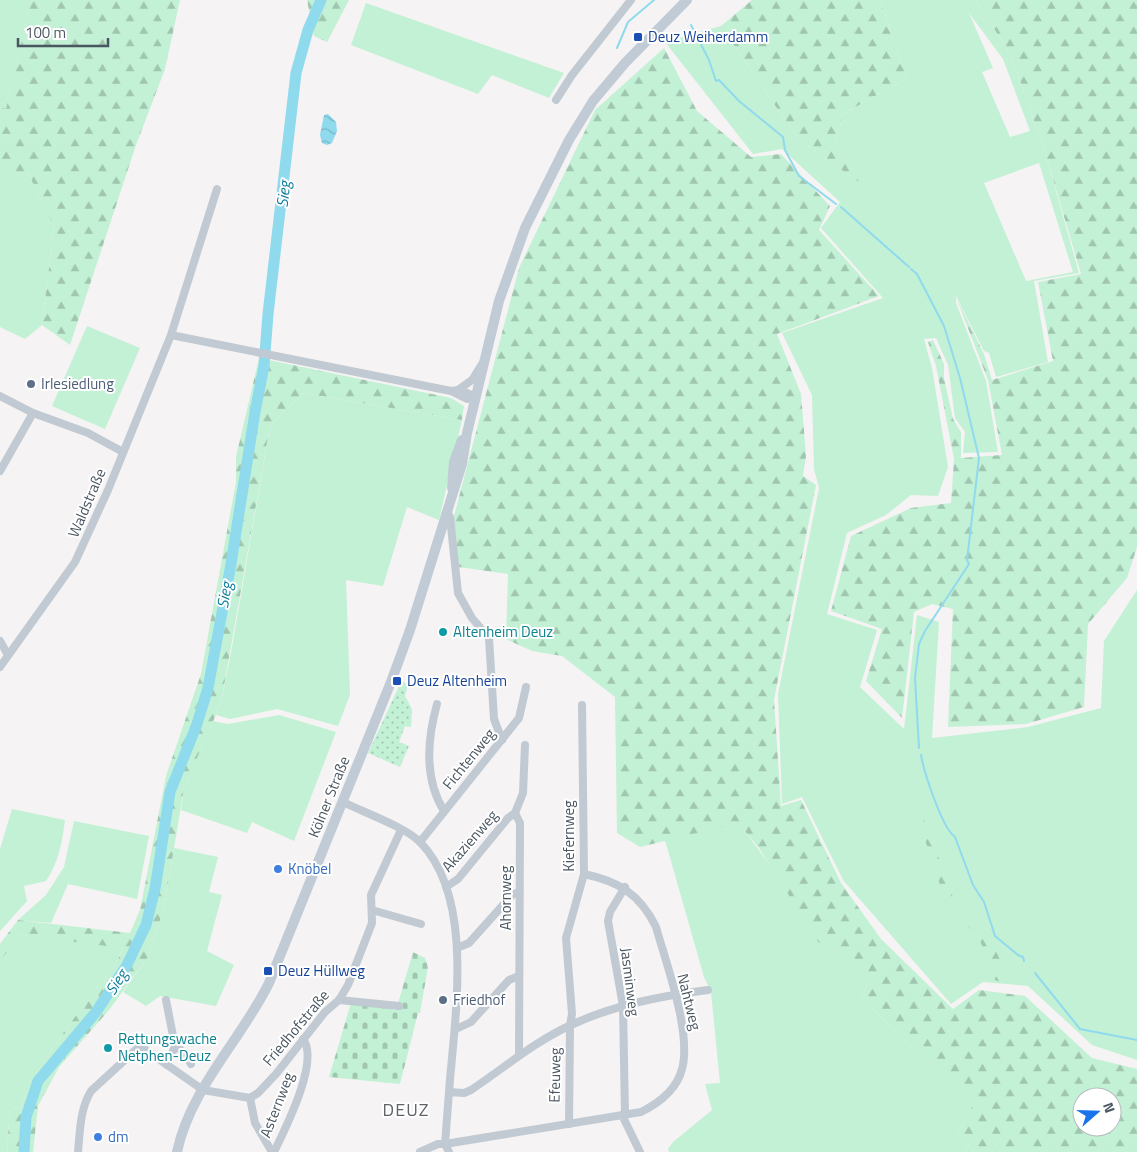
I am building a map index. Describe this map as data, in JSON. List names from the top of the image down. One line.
{"streets":{"main road":["Kölner Straße"],"street":["Waldstraße","Fichtenweg","Kiefernweg","Akazienweg","Ahornweg","Jasminweg","Nahtweg","Friedhofstraße","Efeuweg","Asternweg"]},"crossings":[["Kiefernweg","Nahtweg"],["Kiefernweg","Efeuweg"],["Akazienweg","Ahornweg"],["Jasminweg","Nahtweg"],["Nahtweg","Efeuweg"],["Friedhofstraße","Asternweg"]],"districts":["DEUZ"],"water":["Sieg"],"places":{"transit":["Deuz Weiherdamm","Deuz Altenheim","Deuz Hüllweg"],"other":["Irlesiedlung","Altenheim Deuz","Knöbel","Friedhof","Rettungswache Netphen-Deuz","dm"]},"scale_bar":"100 m","north":"right"}
